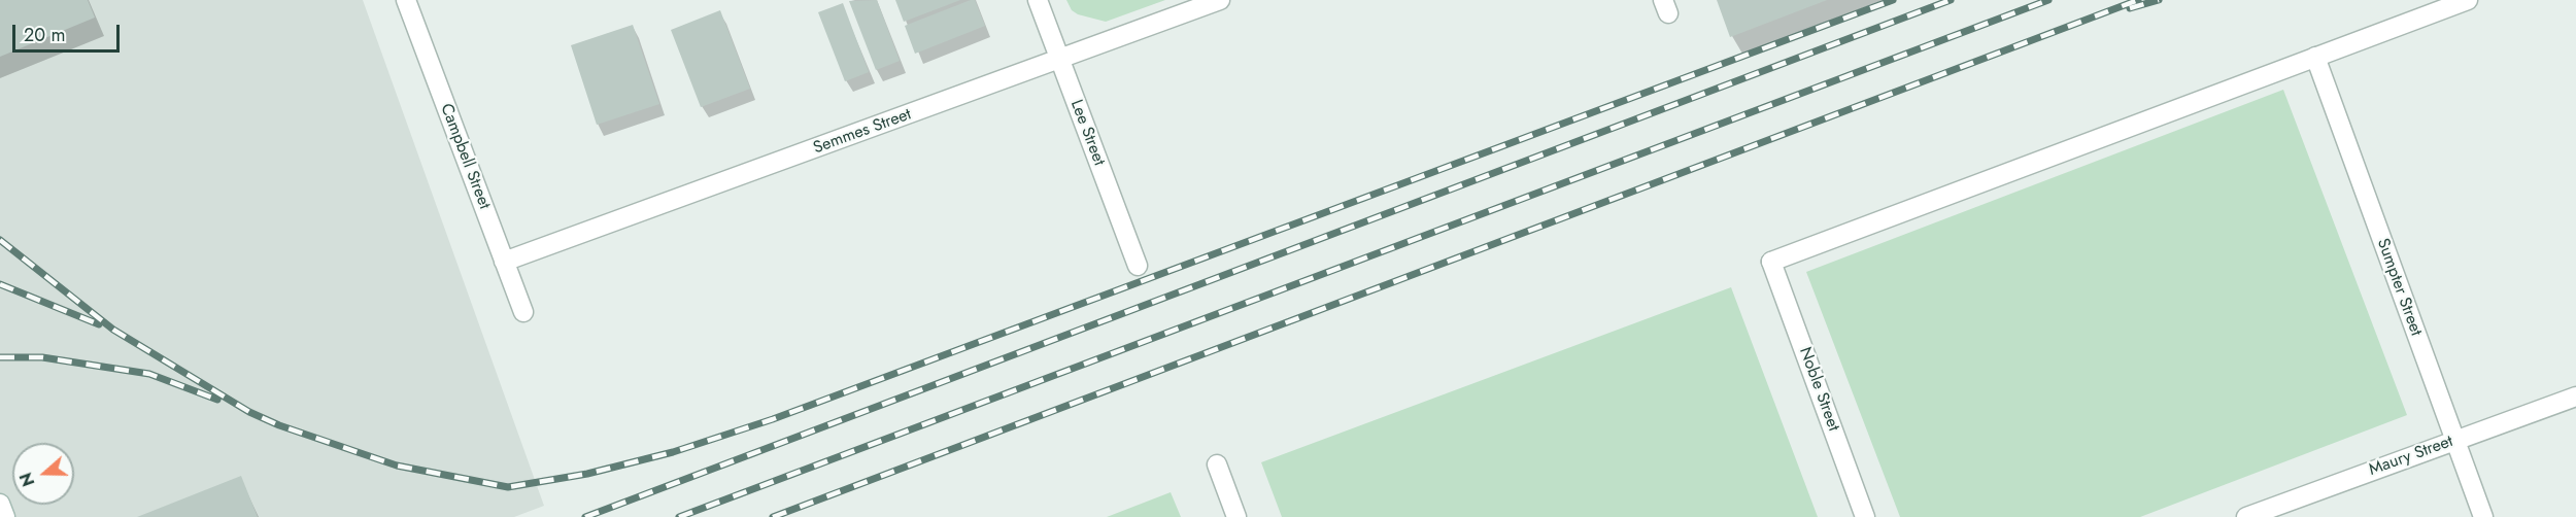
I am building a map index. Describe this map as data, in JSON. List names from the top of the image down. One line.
{"streets":{"street":["Semmes Street","Lee Street","Campbell Street","Sumpter Street","Noble Street","Maury Street"]},"crossings":[["Semmes Street","Lee Street"],["Semmes Street","Campbell Street"],["Sumpter Street","Noble Street"],["Sumpter Street","Maury Street"]],"scale_bar":"20 m","north":"left"}
